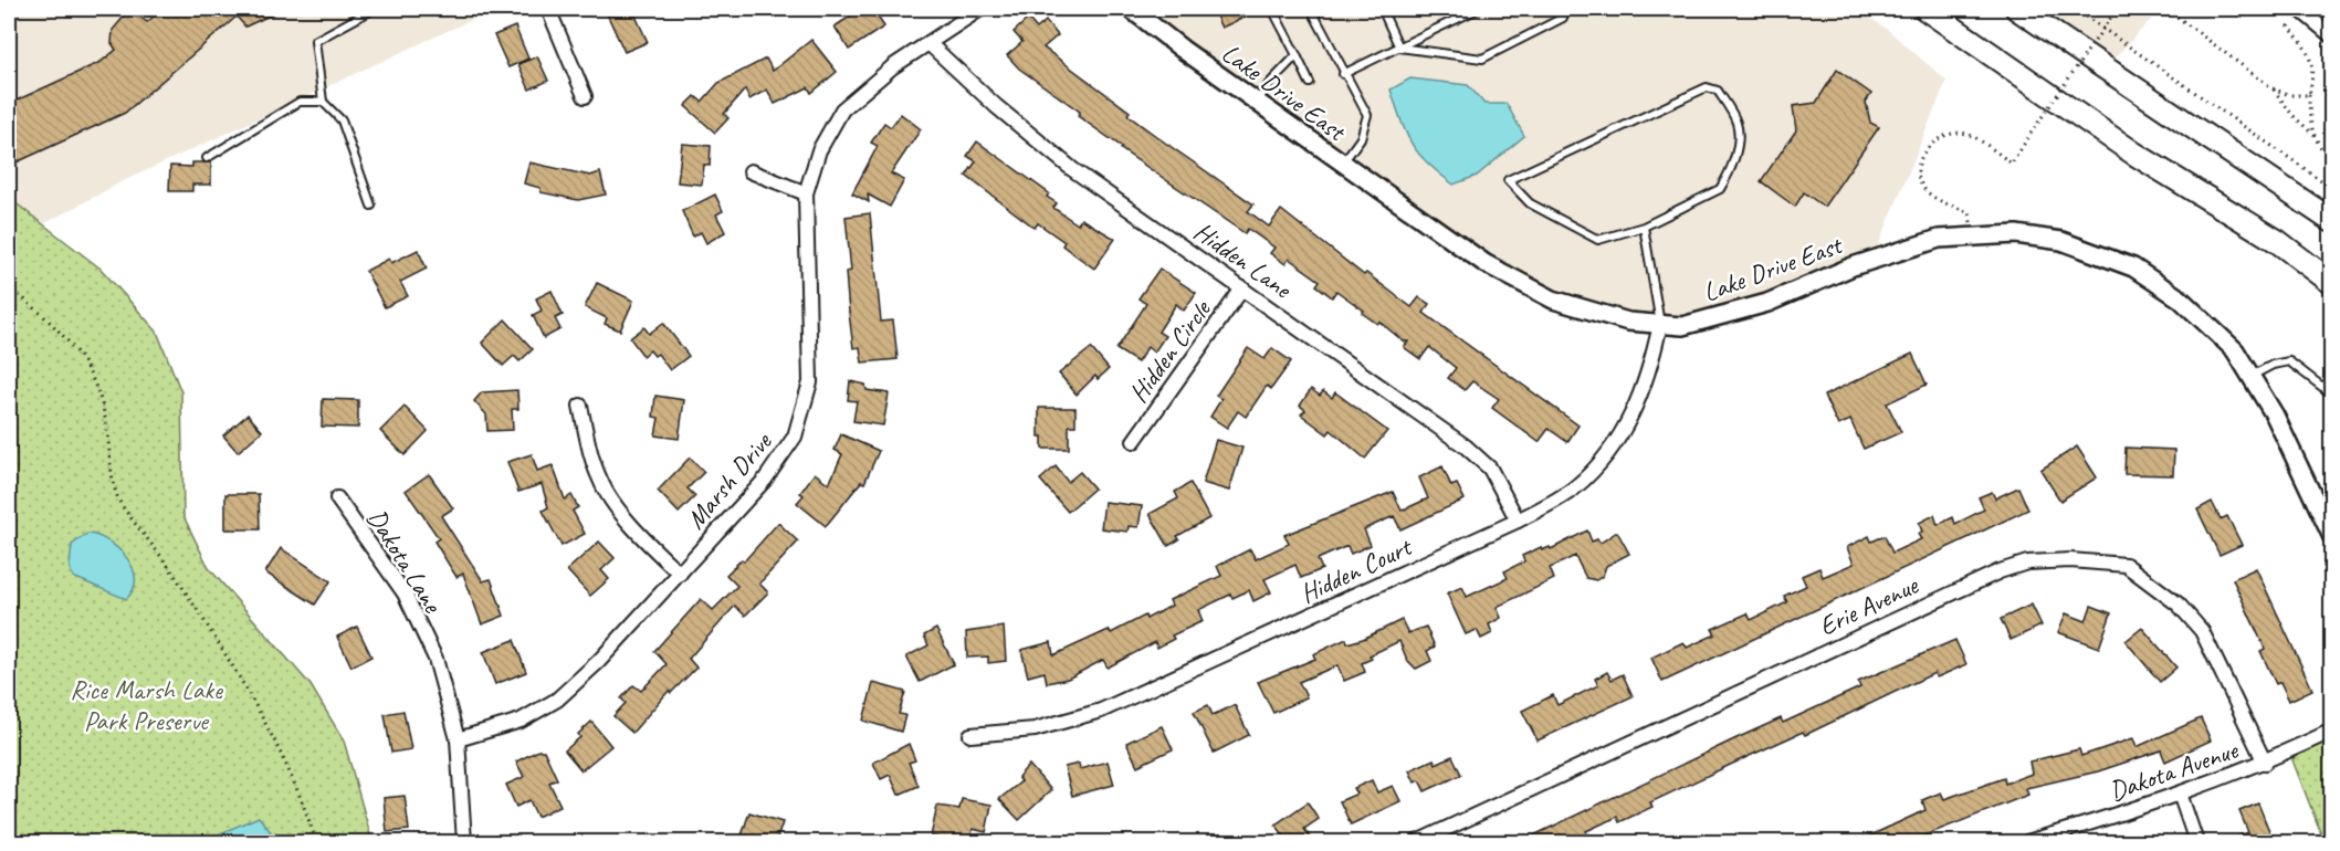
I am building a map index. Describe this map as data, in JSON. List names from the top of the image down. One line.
{"streets":{"street":["Lake Drive East","Hidden Lane","Hidden Circle","Marsh Drive","Dakota Lane","Hidden Court","Erie Avenue","Dakota Avenue"]},"crossings":[["Lake Drive East","Hidden Court"],["Hidden Lane","Hidden Circle"],["Hidden Lane","Marsh Drive"],["Hidden Lane","Hidden Court"],["Marsh Drive","Dakota Lane"],["Erie Avenue","Dakota Avenue"]],"parks":["Rice Marsh Lake Park Preserve"]}
